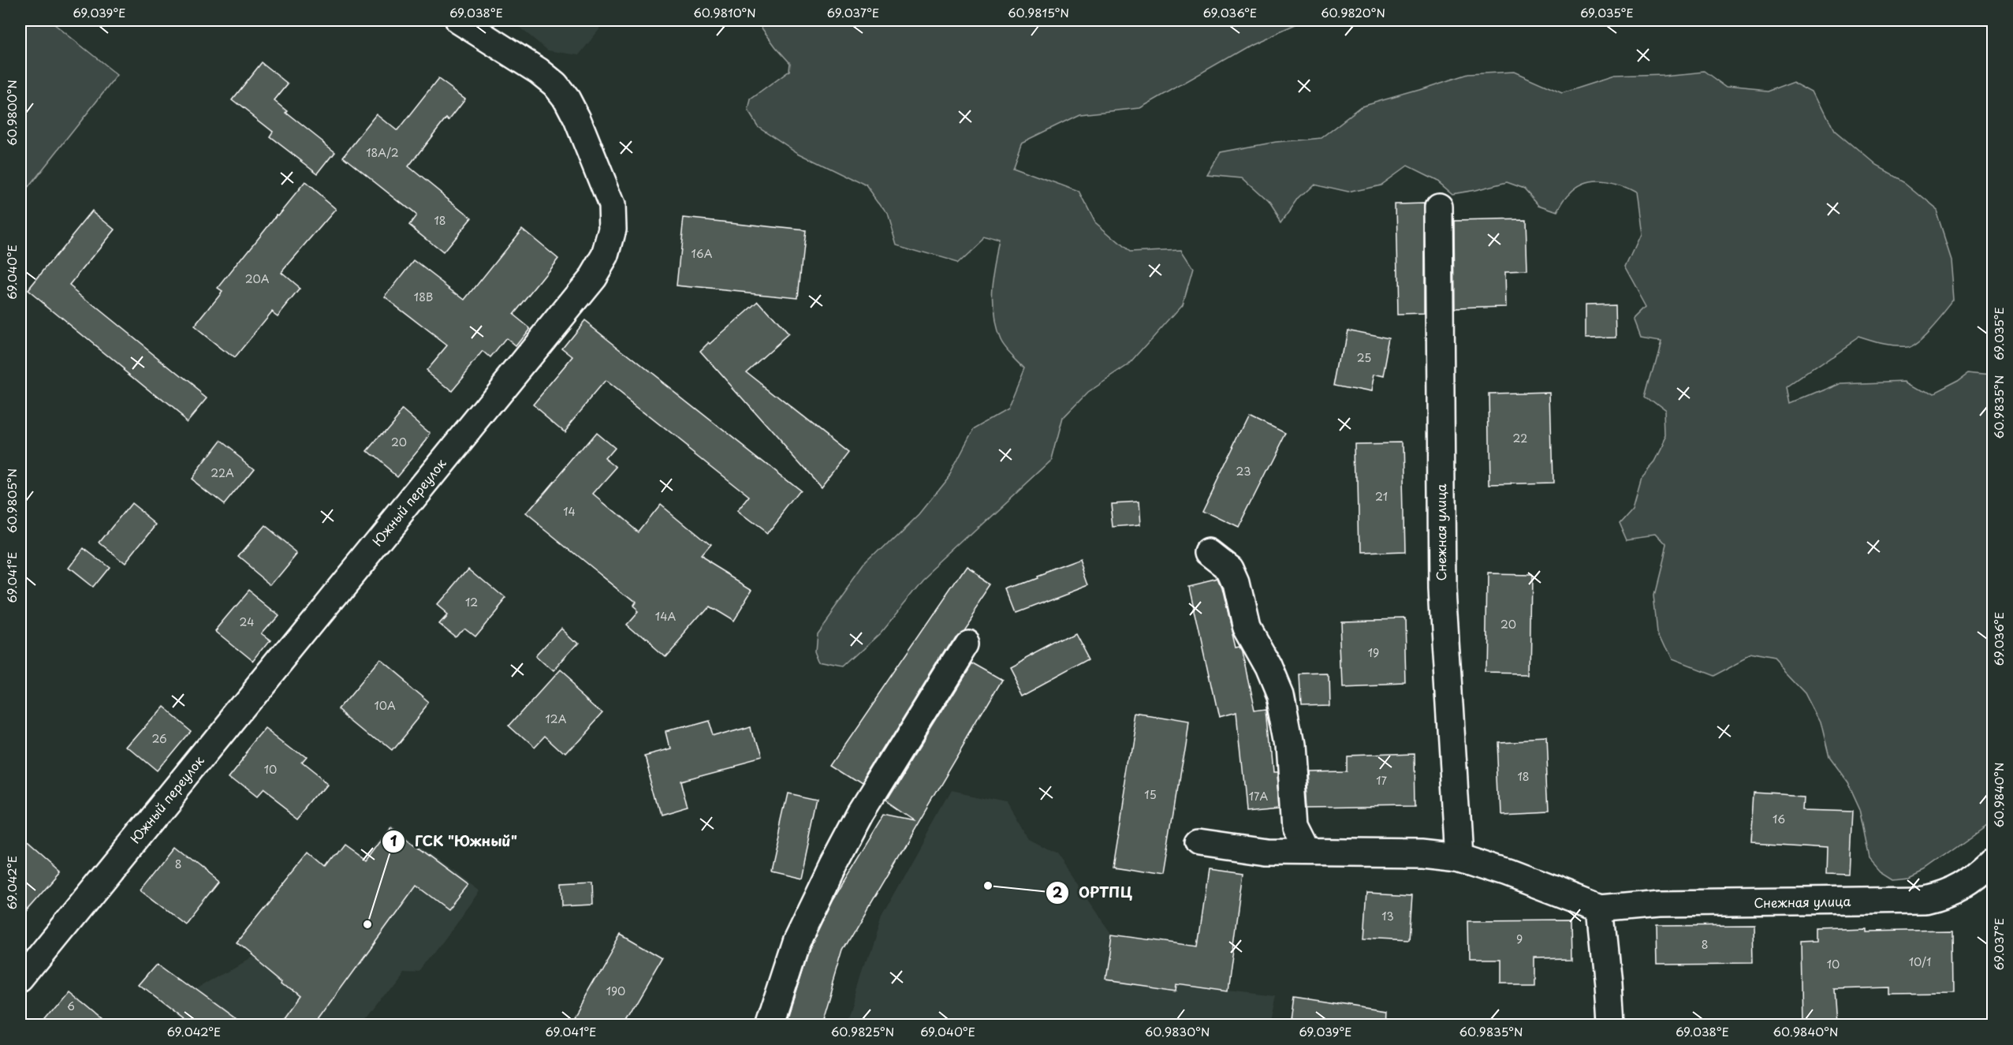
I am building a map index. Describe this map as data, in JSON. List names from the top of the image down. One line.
{"streets":{"street":["Южный переулок","Снежная улица"]},"places":["ОРТПЦ","ГСК \"Южный\""],"house_numbers":["18А/2","18","16А","20А","18В","25","22","20","23","22А","21","14","12","14А","24","20","19","10А","12А","26","10","18","17","15","17А","16","8","13","9","8","10/1","10","190","6"],"coordinates":["69.039°E","69.038°E","60.9810°N","69.037°E","60.9815°N","69.036°E","60.9820°N","69.035°E","60.9800°N","69.040°E","60.9835°N","60.9805°N","69.041°E","60.9840°N","69.042°E","60.9825°N","60.9830°N"]}
